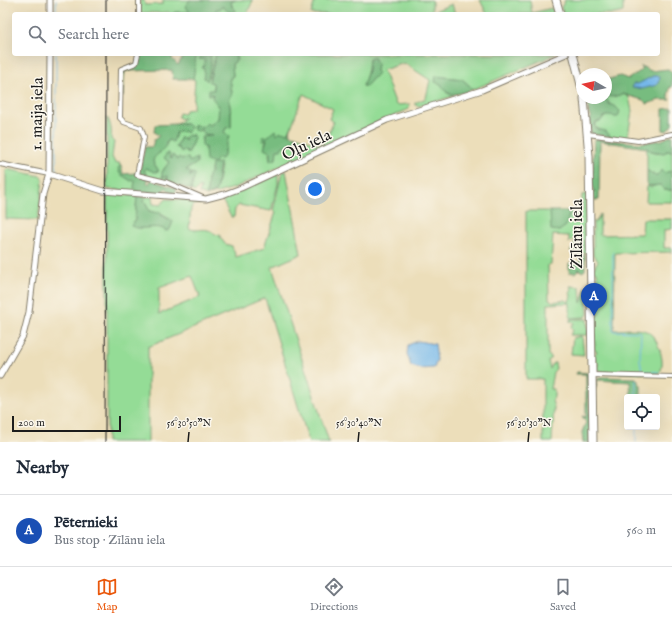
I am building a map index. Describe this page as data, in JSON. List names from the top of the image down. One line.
{"streets":{"highway":["Zīlānu iela"],"street":["1. maija iela","Oļu iela"]},"crossings":[["1. maija iela","Oļu iela"]],"scale_bar":"200 m","north":"left","page":{"search":"Search here","pins":"A","scale":"200 m","heading":"Nearby","list":[{"mark":"A","name":"Pēternieki","note":"Bus stop · Zīlānu iela","value":"560 m"}],"nav":["Map","Directions","Saved"]},"coordinates":["56°30'50\"N","56°30'40\"N","56°30'30\"N"]}
